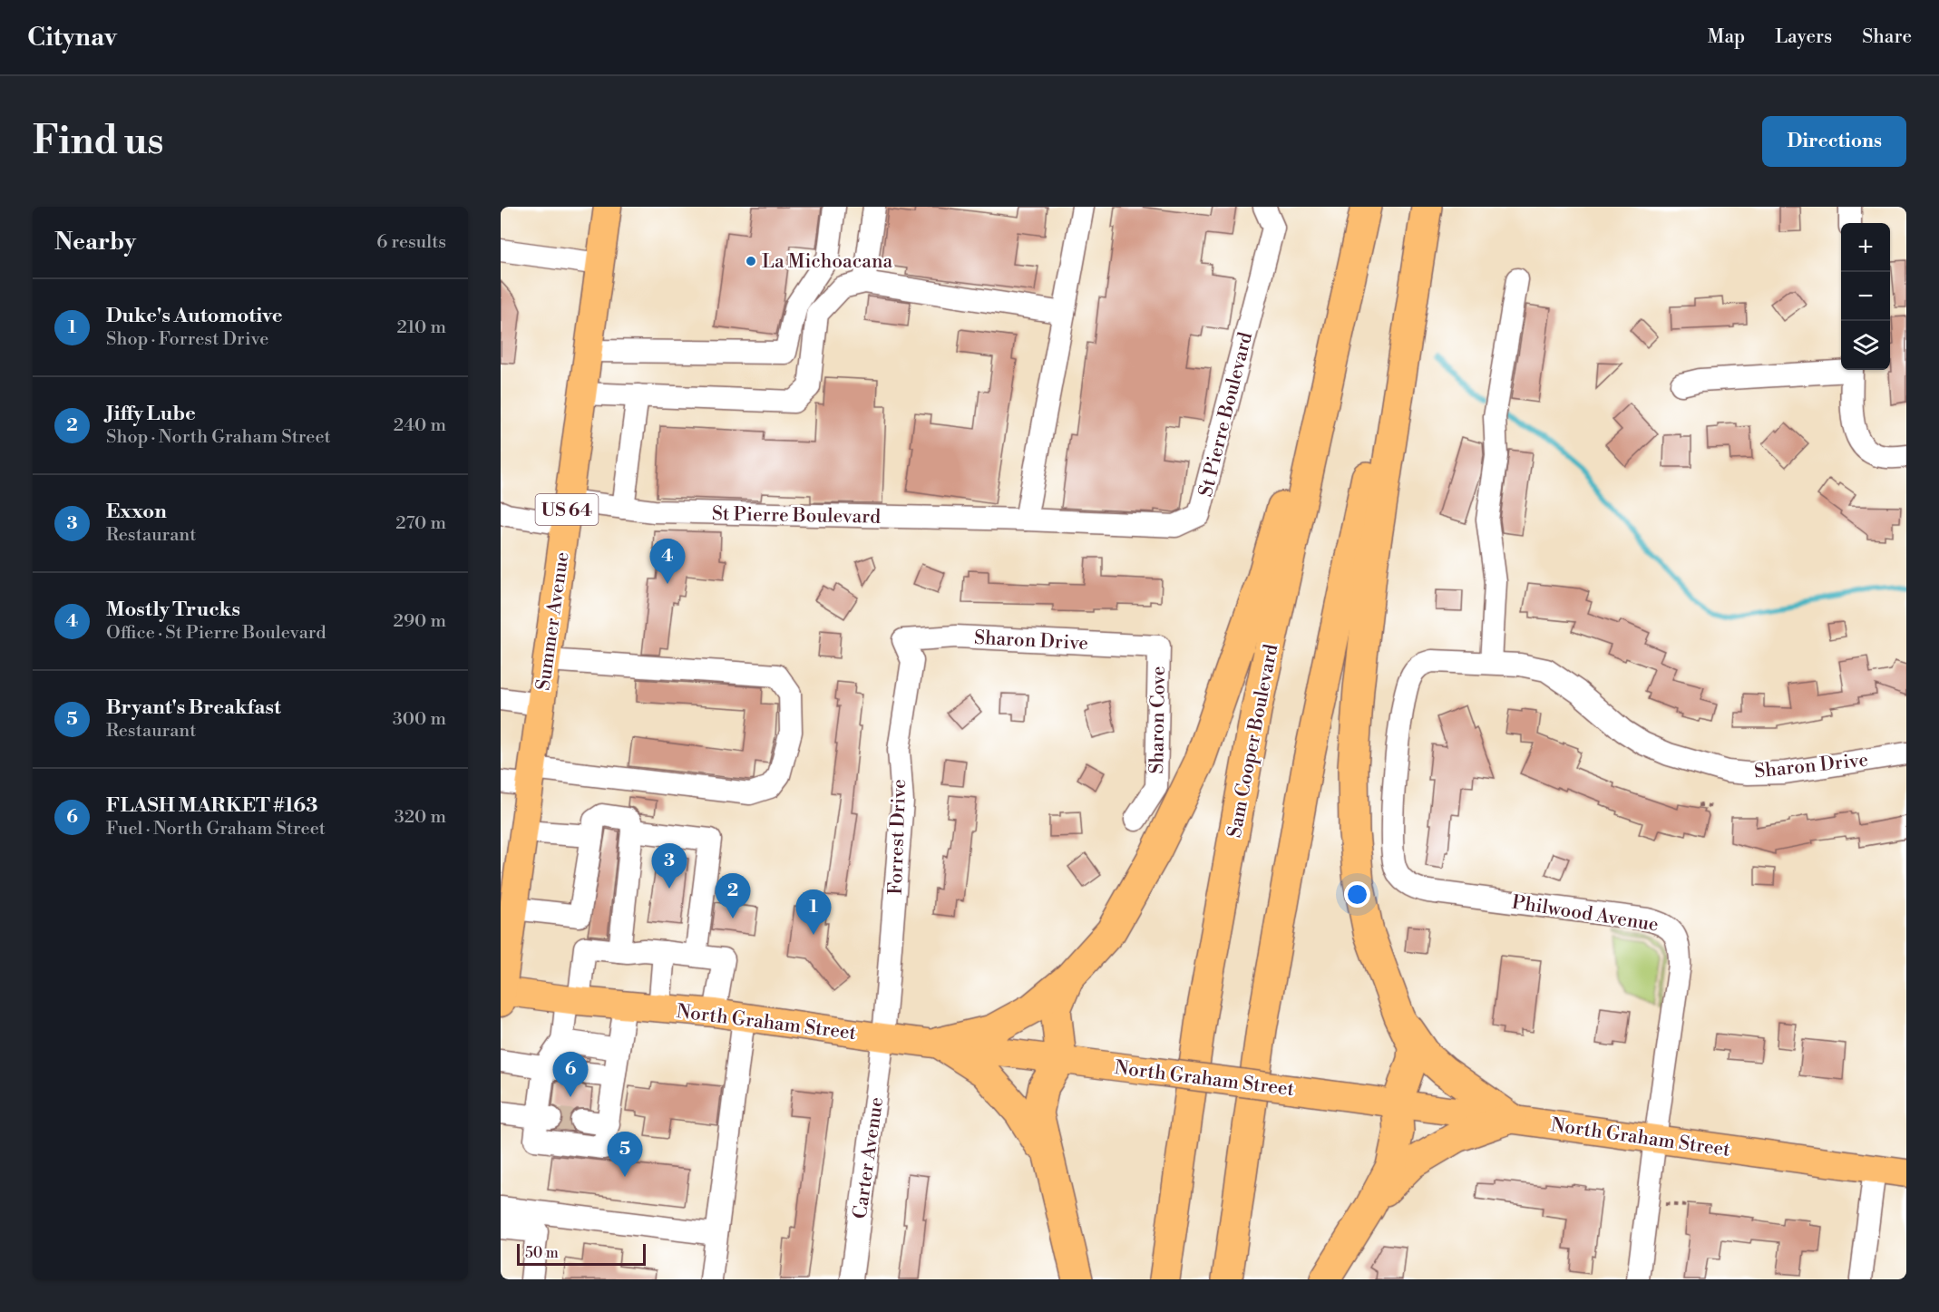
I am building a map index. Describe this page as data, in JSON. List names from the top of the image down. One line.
{"streets":{"highway":["Sam Cooper Boulevard"],"main road":["US 64","Summer Avenue","North Graham Street"],"street":["St Pierre Boulevard","Sharon Drive","Sharon Cove","Forrest Drive","Philwood Avenue","Carter Avenue"]},"crossings":[["St Pierre Boulevard","Summer Avenue"],["Summer Avenue","North Graham Street"],["Sharon Drive","Sharon Cove"],["Sharon Drive","Forrest Drive"],["Sharon Drive","Philwood Avenue"],["Forrest Drive","North Graham Street"],["Forrest Drive","Carter Avenue"],["Philwood Avenue","North Graham Street"],["North Graham Street","Carter Avenue"]],"places":["La Michoacana"],"scale_bar":"50 m","page":{"header":"Citynav","nav":["Map","Layers","Share"],"buttons":"Directions","title":"Find us","heading":["Nearby","6 results"],"map_buttons":["+","−"],"list":[{"mark":"1","name":"Duke's Automotive","note":"Shop · Forrest Drive","value":"210 m"},{"mark":"2","name":"Jiffy Lube","note":"Shop · North Graham Street","value":"240 m"},{"mark":"3","name":"Exxon","note":"Restaurant","value":"270 m"},{"mark":"4","name":"Mostly Trucks","note":"Office · St Pierre Boulevard","value":"290 m"},{"mark":"5","name":"Bryant's Breakfast","note":"Restaurant","value":"300 m"},{"mark":"6","name":"FLASH MARKET #163","note":"Fuel · North Graham Street","value":"320 m"}],"pins":["4","3","2","1","6","5"],"scale":"50 m"}}
